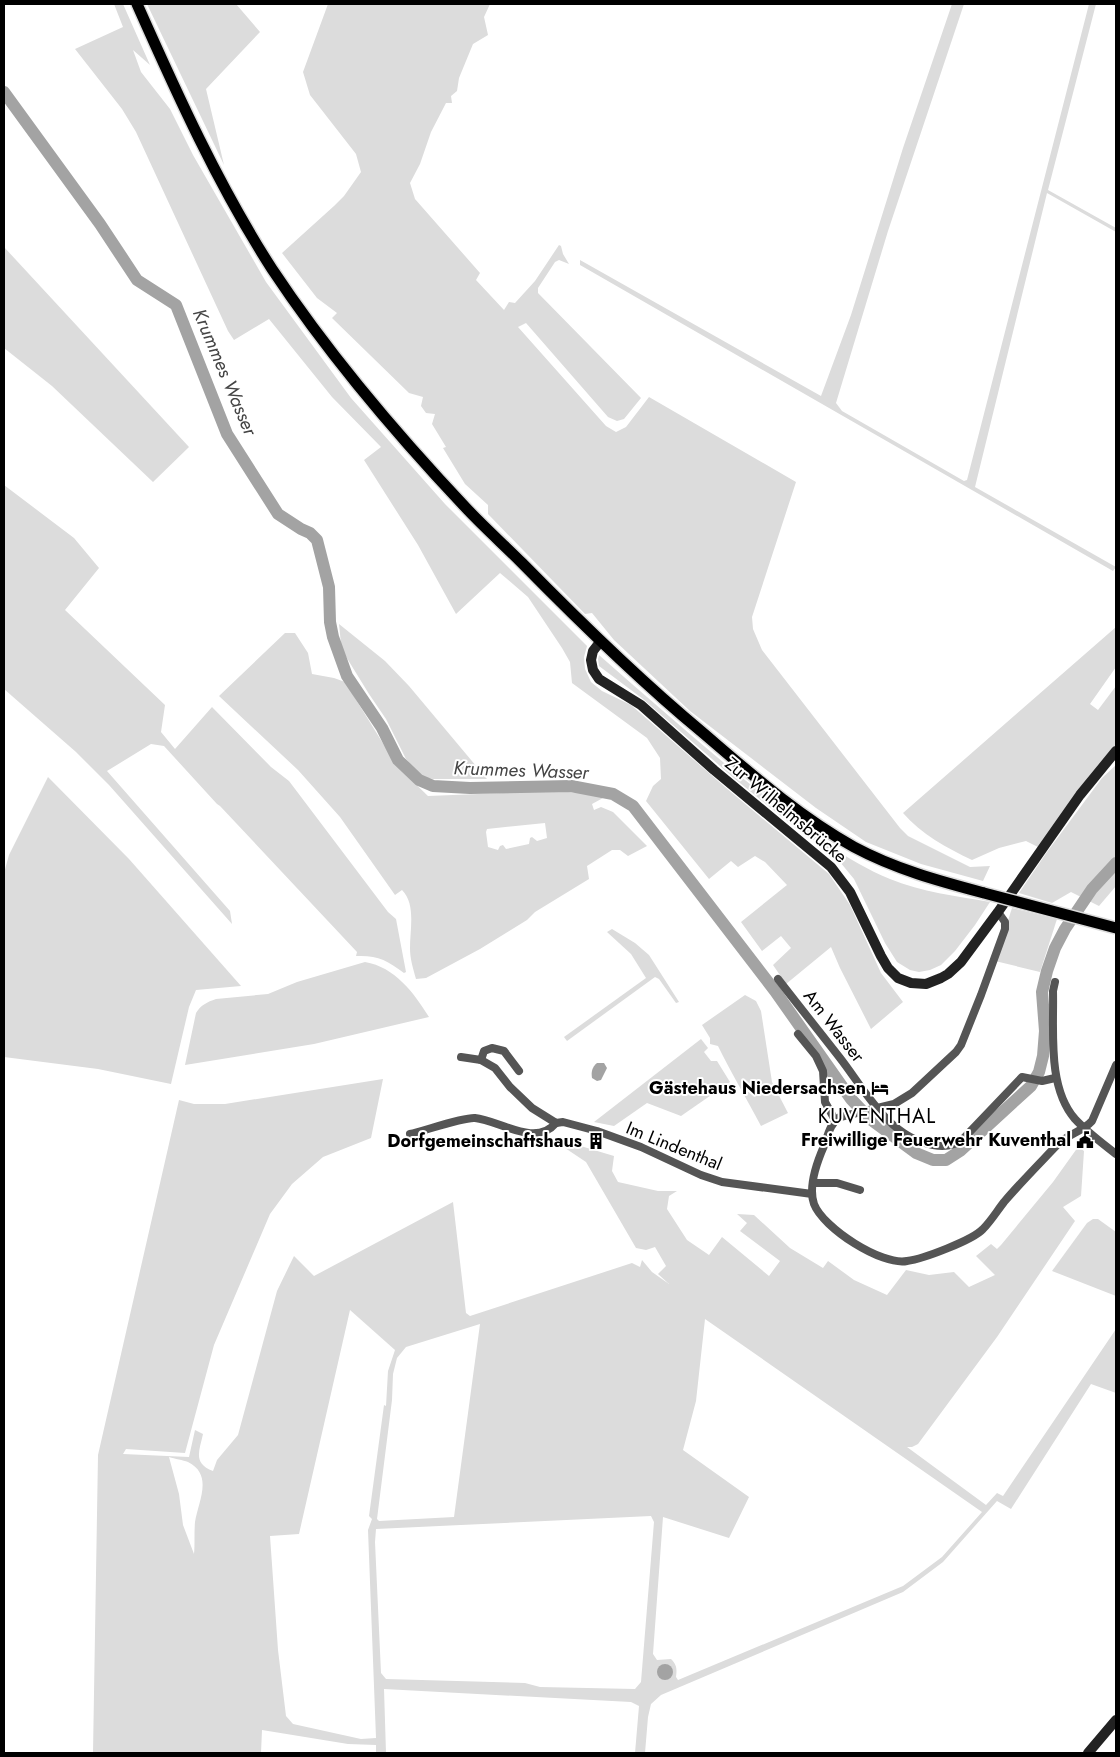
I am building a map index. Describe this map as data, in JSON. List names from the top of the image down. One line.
{"streets":{"street":["Zur Wilhelmsbrücke","Am Wasser","Im Lindenthal"]},"districts":["KUVENTHAL"],"water":["Krummes Wasser"],"places":{"hotel":["Gästehaus Niedersachsen"],"public building":["Freiwillige Feuerwehr Kuventhal"],"building":["Dorfgemeinschaftshaus"]}}
